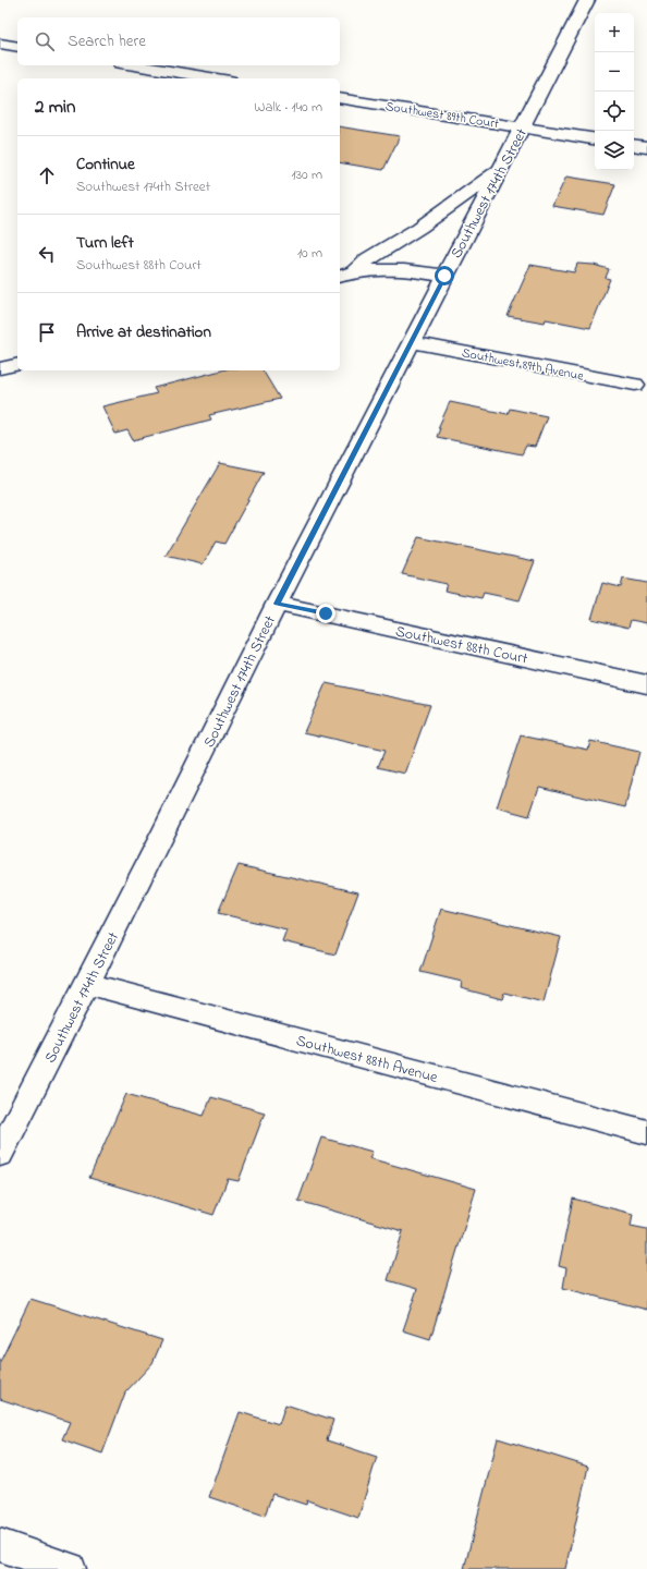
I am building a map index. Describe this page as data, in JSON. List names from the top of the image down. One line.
{"streets":{"street":["Southwest 89th Court","Southwest 174th Street","Southwest 89th Avenue","Southwest 88th Court","Southwest 88th Avenue"]},"crossings":[["Southwest 89th Court","Southwest 174th Street"],["Southwest 174th Street","Southwest 89th Avenue"],["Southwest 174th Street","Southwest 88th Court"],["Southwest 174th Street","Southwest 88th Avenue"]],"page":{"map_buttons":["+","−"],"search":"Search here","heading":["2 min","Walk · 140 m"],"list":[["Continue","Southwest 174th Street","130 m"],["Turn left","Southwest 88th Court","10 m"],"Arrive at destination"]}}
